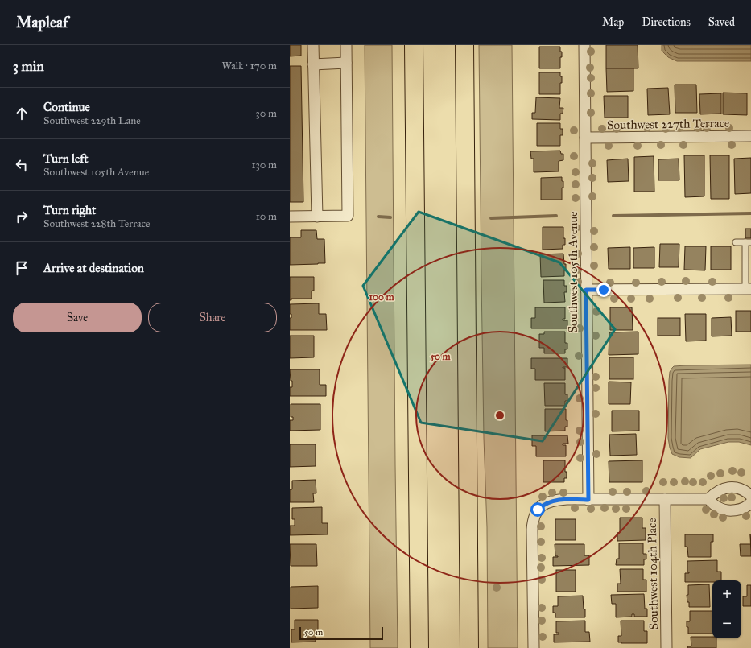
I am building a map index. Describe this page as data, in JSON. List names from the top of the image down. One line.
{"streets":{"street":["Southwest 227th Terrace","Southwest 105th Avenue","Southwest 104th Place"]},"crossings":[["Southwest 227th Terrace","Southwest 105th Avenue"]],"scale_bar":"50 m","page":{"header":"Mapleaf","nav":["Map","Directions","Saved"],"heading":["3 min","Walk · 170 m"],"list":[["Continue","Southwest 229th Lane","30 m"],["Turn left","Southwest 105th Avenue","130 m"],["Turn right","Southwest 228th Terrace","10 m"],"Arrive at destination"],"buttons":["Save","Share"],"map_buttons":["+","−"],"scale":"50 m"},"rings":["100 m","50 m"]}
